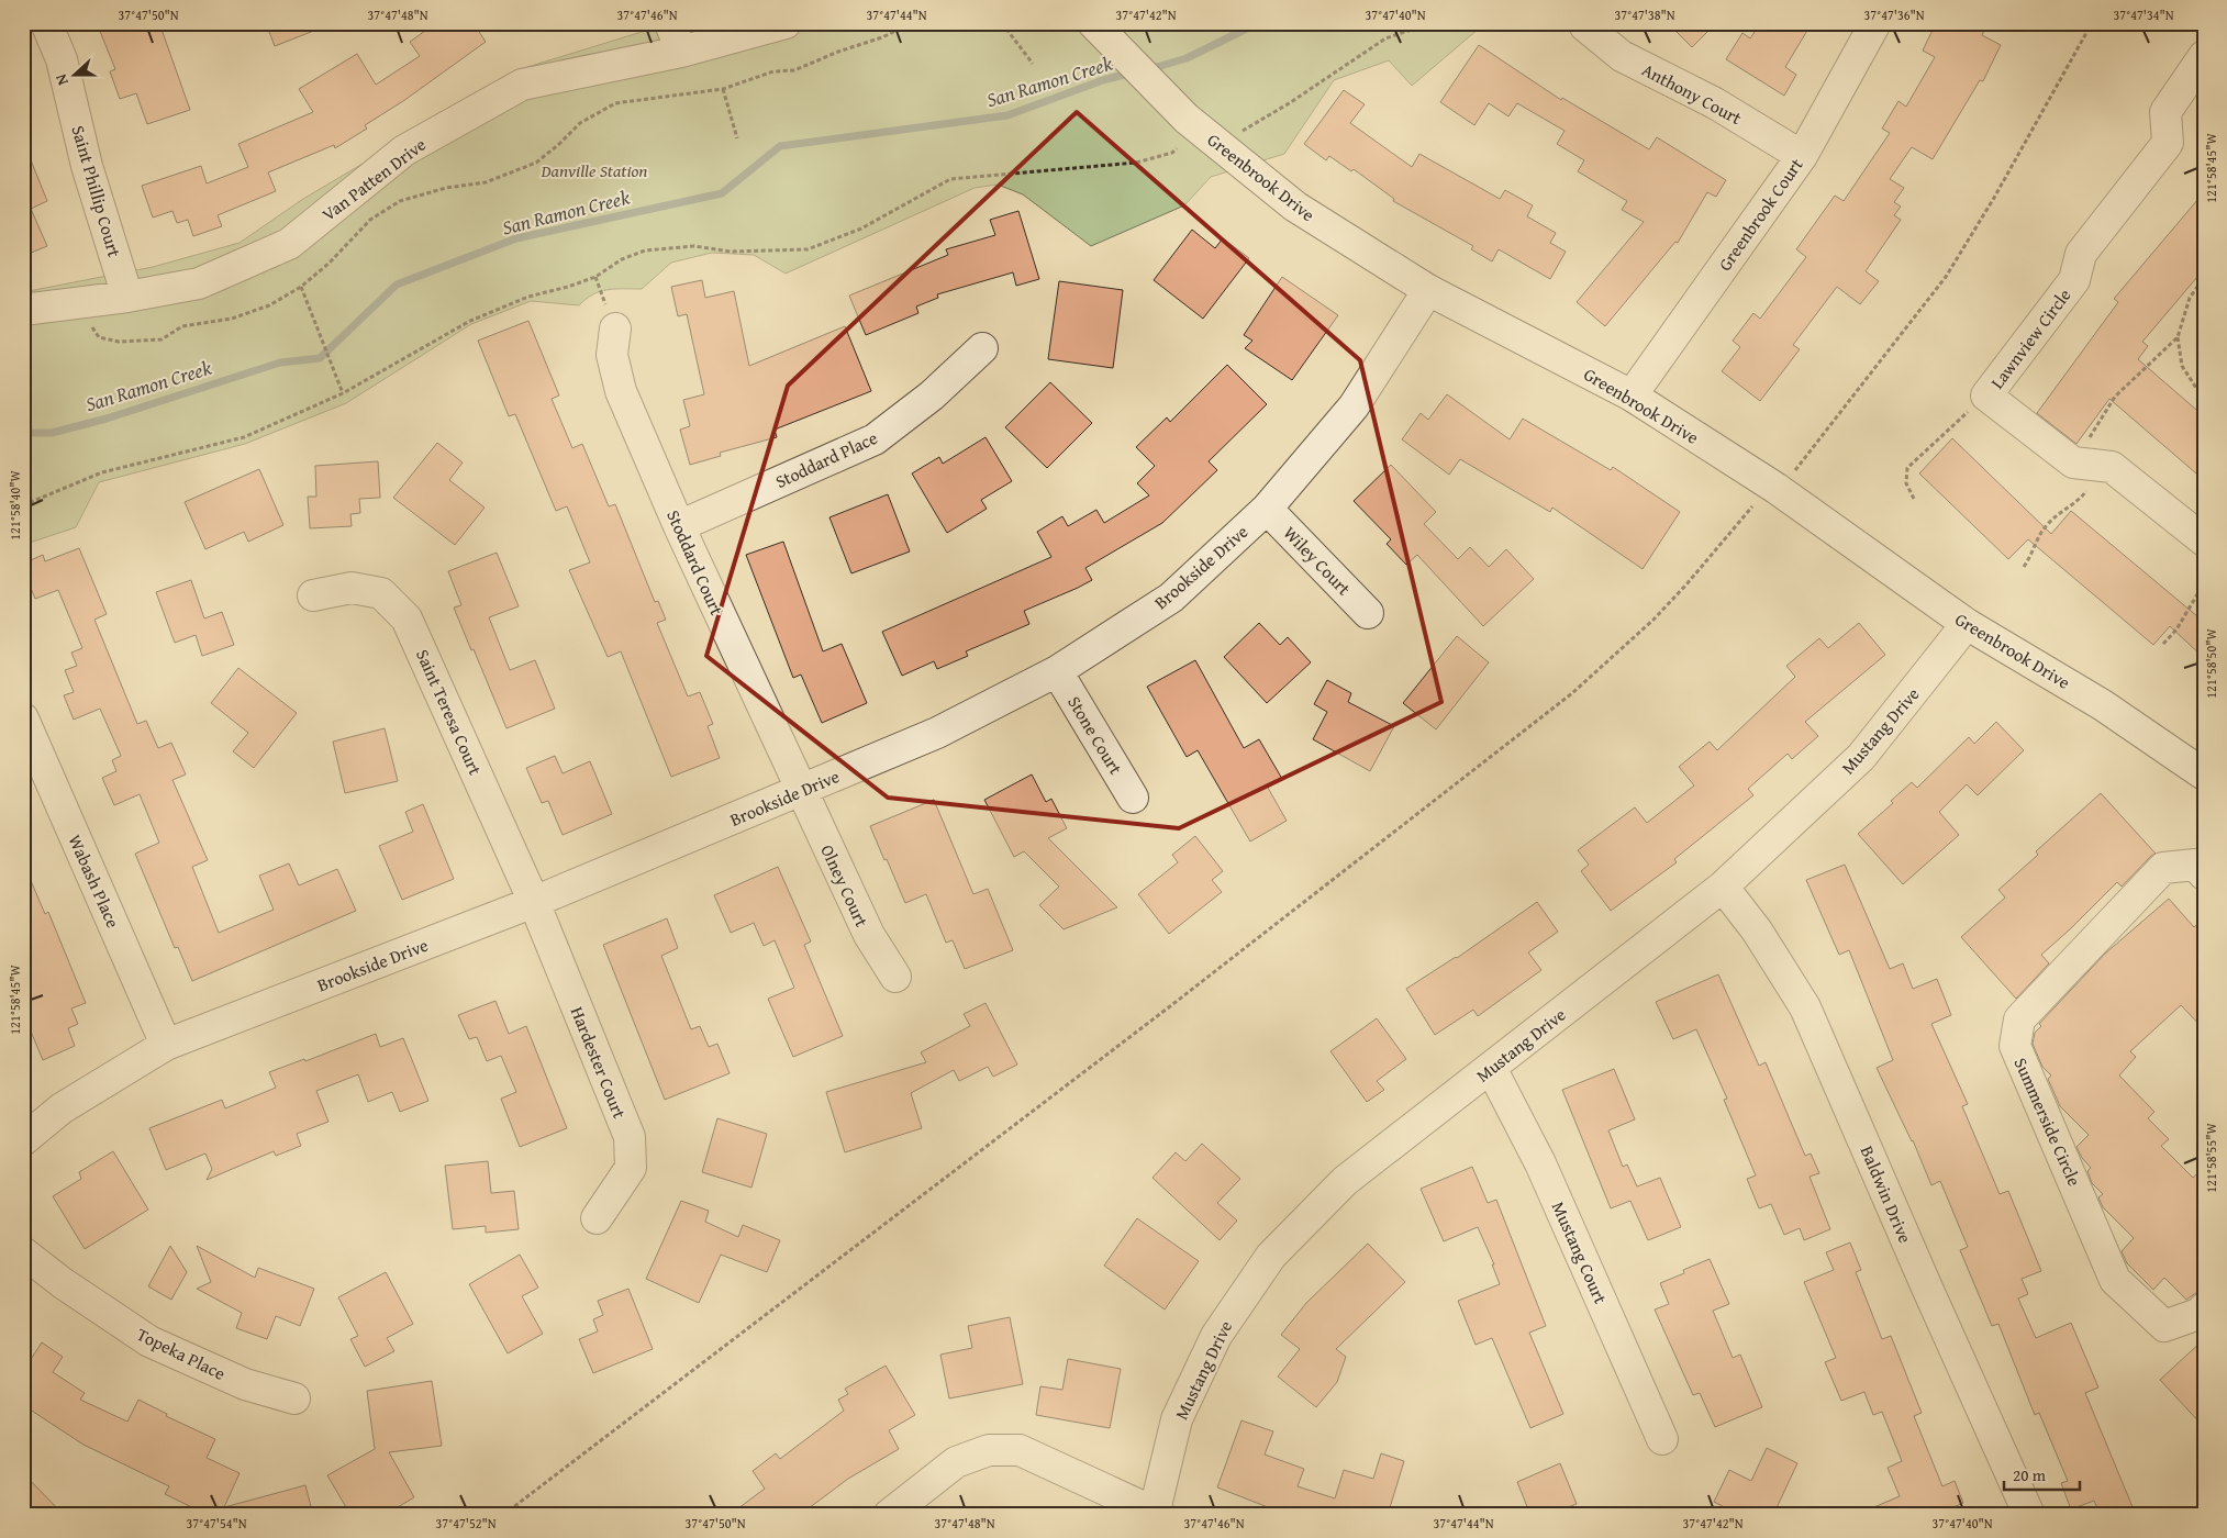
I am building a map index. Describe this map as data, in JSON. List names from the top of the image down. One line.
{"streets":{"street":["Anthony Court","Greenbrook Drive","Van Patten Drive","Saint Phillip Court","Greenbrook Court","Lawnview Circle","Stoddard Place","Wiley Court","Stoddard Court","Brookside Drive","Saint Teresa Court","Mustang Drive","Stone Court","Wabash Place","Olney Court","Hardester Court","Summerside Circle","Baldwin Drive","Mustang Court","Topeka Place"]},"crossings":[["Anthony Court","Greenbrook Court"],["Greenbrook Drive","Greenbrook Court"],["Greenbrook Drive","Brookside Drive"],["Greenbrook Drive","Mustang Drive"],["Van Patten Drive","Saint Phillip Court"],["Stoddard Place","Stoddard Court"],["Wiley Court","Brookside Drive"],["Stoddard Court","Brookside Drive"],["Stoddard Court","Olney Court"],["Brookside Drive","Saint Teresa Court"],["Brookside Drive","Stone Court"],["Brookside Drive","Wabash Place"],["Brookside Drive","Olney Court"],["Brookside Drive","Hardester Court"],["Saint Teresa Court","Hardester Court"],["Mustang Drive","Baldwin Drive"],["Mustang Drive","Mustang Court"]],"water":["San Ramon Creek"],"parks":["Danville Station"],"scale_bar":"20 m","north":"left","coordinates":["37°47'50\"N","37°47'48\"N","37°47'46\"N","37°47'44\"N","37°47'42\"N","37°47'40\"N","37°47'38\"N","37°47'36\"N","37°47'34\"N","121°58'45\"W","121°58'40\"W","121°58'50\"W","121°58'55\"W","37°47'54\"N","37°47'52\"N"]}
